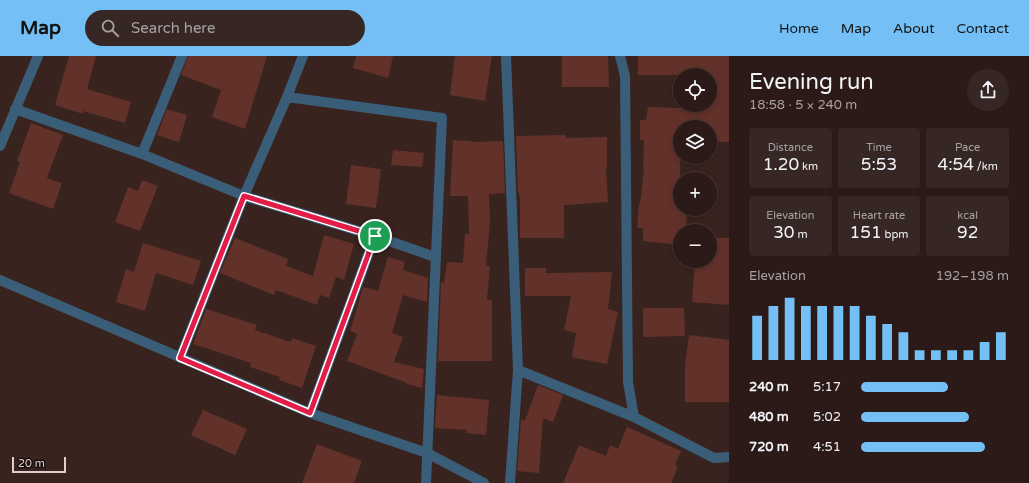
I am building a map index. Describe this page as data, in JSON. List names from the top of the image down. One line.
{"scale_bar":"20 m","page":{"header":"Map","search":"Search here","nav":["Home","Map","About","Contact"],"heading":["Evening run","18:58 · 5 × 240 m"],"map_buttons":["+","−"],"stats":[["Distance","1.20 km"],["Time","5:53"],["Pace","4:54 /km"],["Elevation","30 m"],["Heart rate","151 bpm"],["kcal","92"]],"chart":["Elevation","192–198 m"],"list":[{"name":"240 m","note":"5:17"},{"name":"480 m","note":"5:02"},{"name":"720 m","note":"4:51"}],"scale":"20 m"}}
